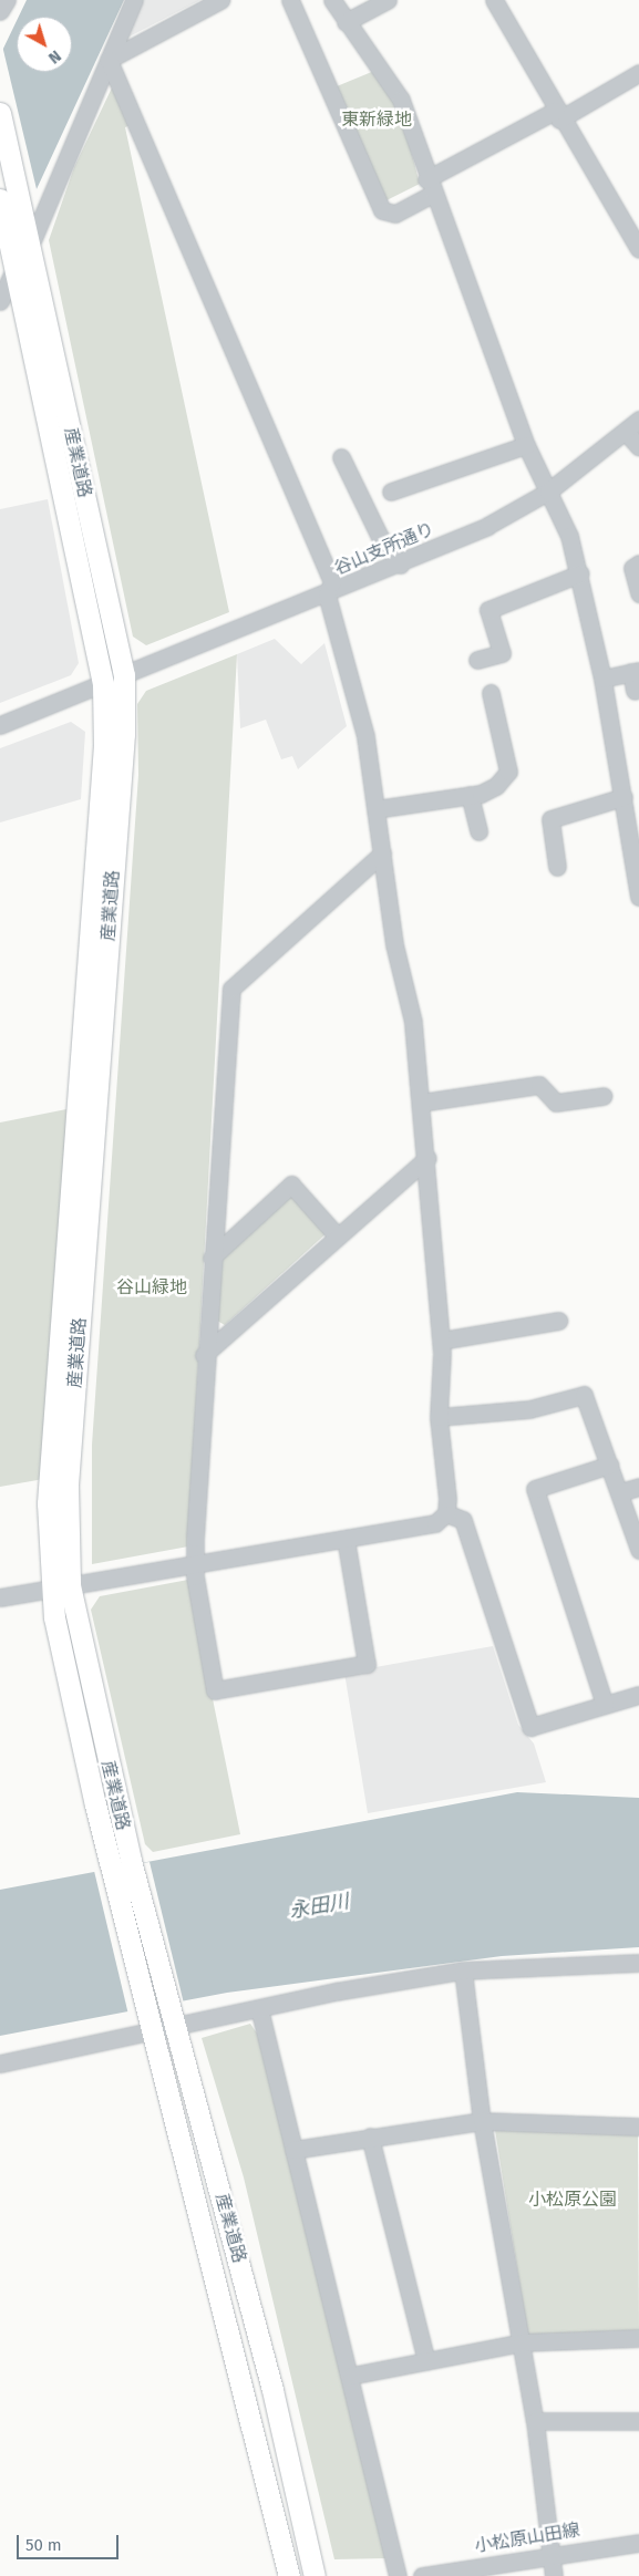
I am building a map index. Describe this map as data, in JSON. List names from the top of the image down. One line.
{"streets":{"main road":["産業道路"],"street":["谷山支所通り","小松原山田線"]},"crossings":[["産業道路","谷山支所通り"]],"water":["永田川"],"parks":["東新緑地","谷山緑地","小松原公園"],"scale_bar":"50 m","north":"bottom right"}
